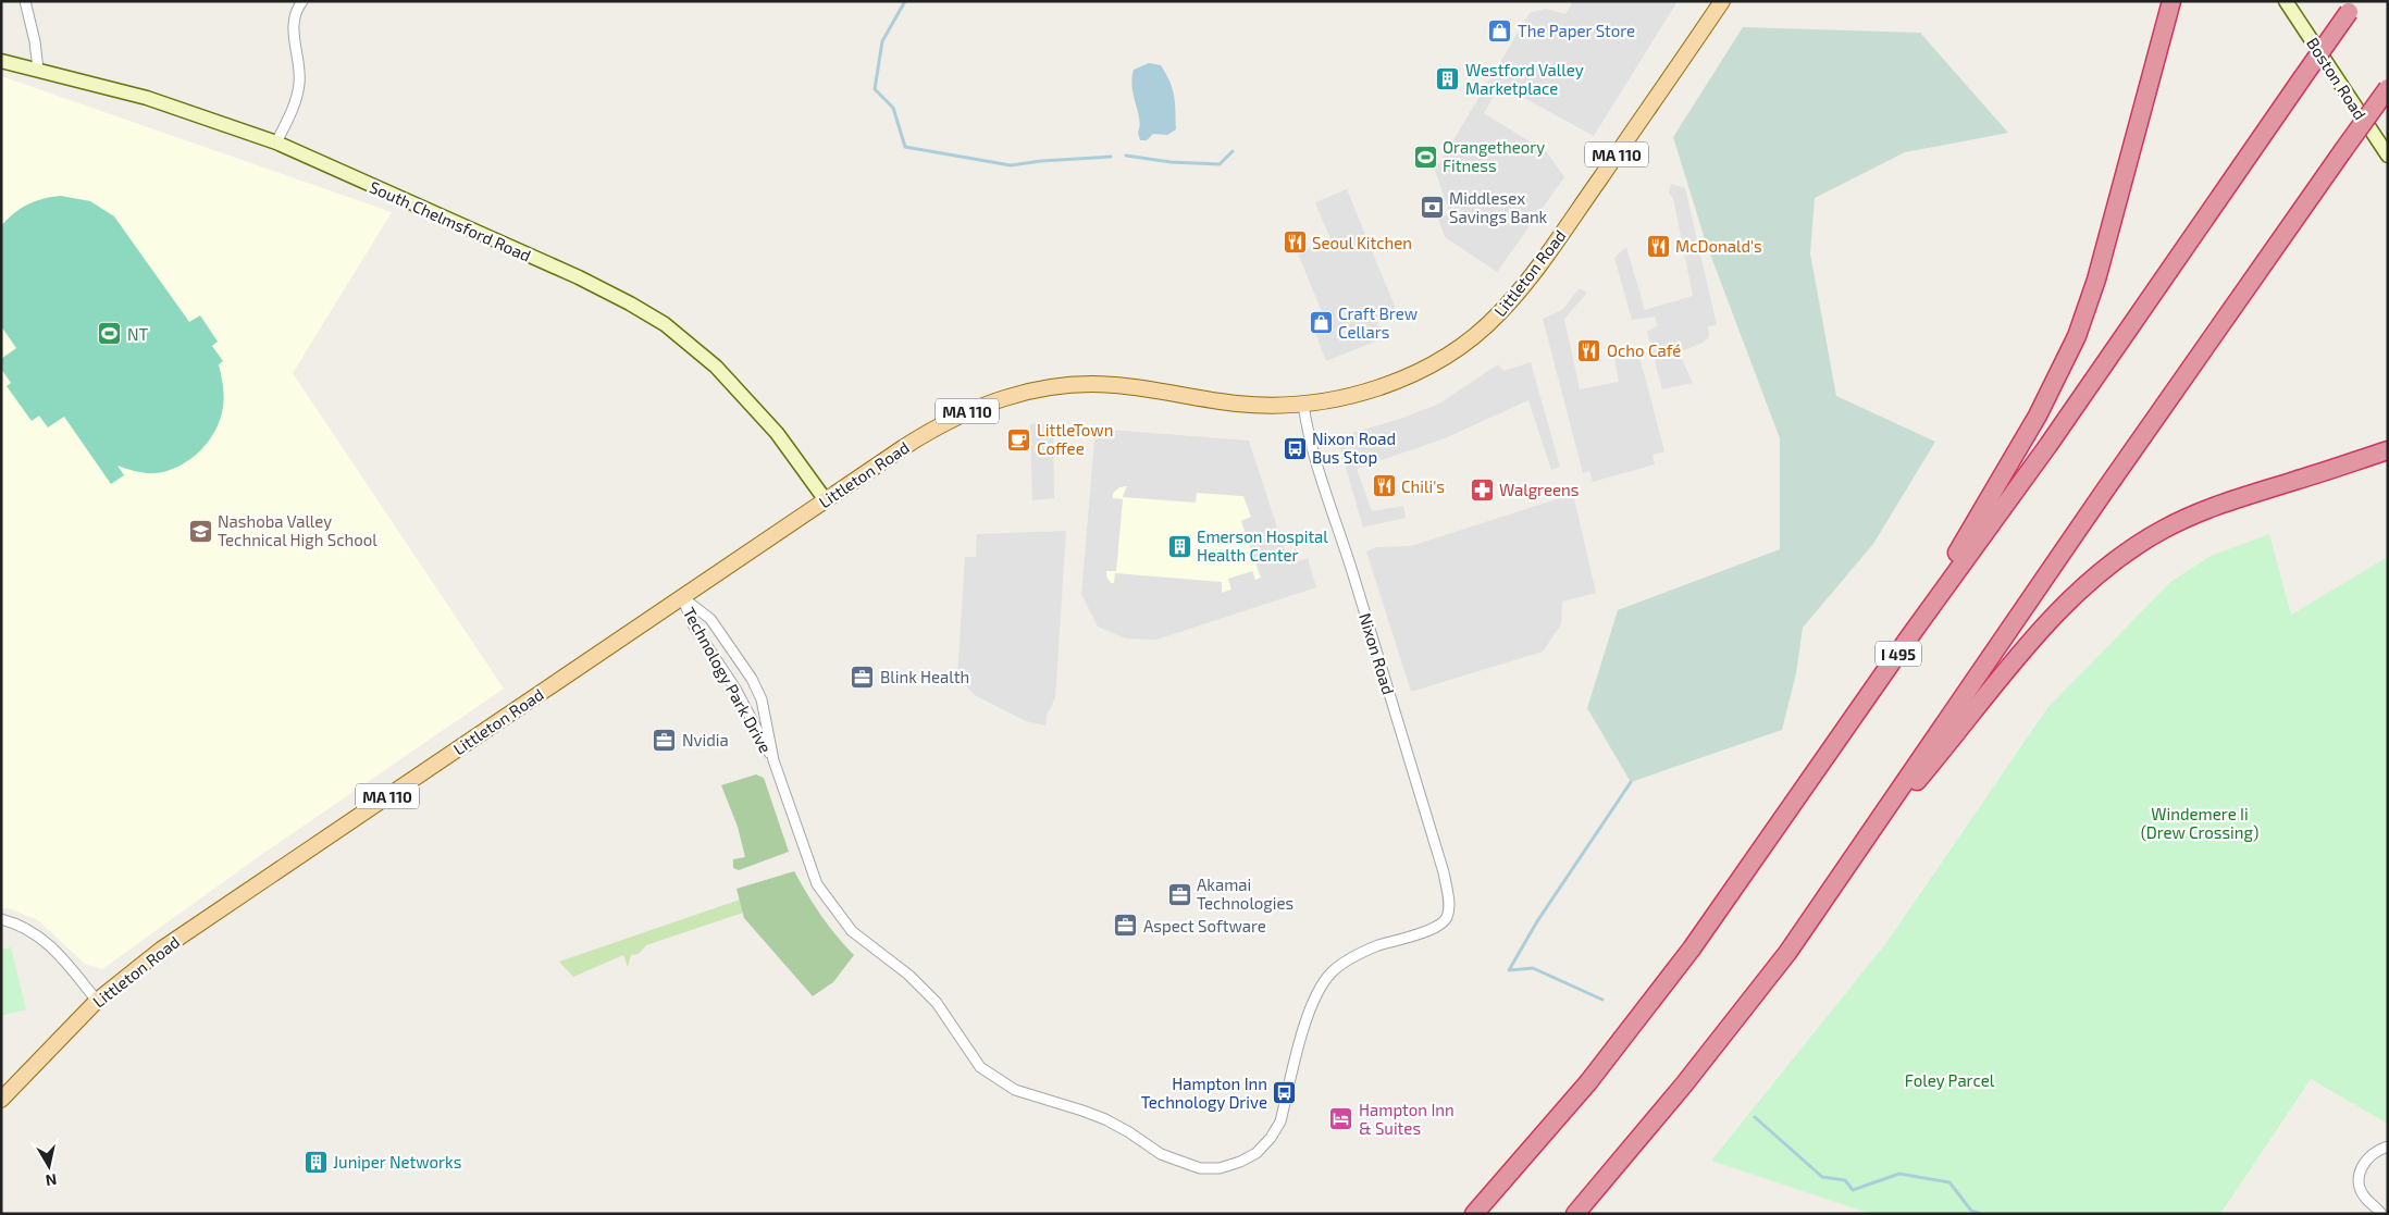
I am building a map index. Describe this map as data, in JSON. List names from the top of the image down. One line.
{"streets":{"highway":["I 495"],"main road":["Boston Road","MA 110","South Chelmsford Road","Littleton Road"],"street":["Nixon Road","Technology Park Drive"]},"crossings":[["South Chelmsford Road","Littleton Road"],["Littleton Road","Nixon Road"],["Littleton Road","Technology Park Drive"],["Nixon Road","Technology Park Drive"]],"parks":["Windemere Ii (Drew Crossing)","Foley Parcel"],"places":{"shop":["The Paper Store","Craft Brew Cellars"],"building":["Westford Valley Marketplace","Emerson Hospital Health Center","Juniper Networks"],"sports":["Orangetheory Fitness","NT"],"bank":["Middlesex Savings Bank"],"restaurant":["Seoul Kitchen","McDonald's","Ocho Café","Chili's"],"cafe":["LittleTown Coffee"],"bus stop":["Nixon Road Bus Stop","Hampton Inn Technology Drive"],"pharmacy":["Walgreens"],"school or university":["Nashoba Valley Technical High School"],"office":["Blink Health","Nvidia","Akamai Technologies","Aspect Software"],"hotel":["Hampton Inn & Suites"]},"north":"bottom"}
